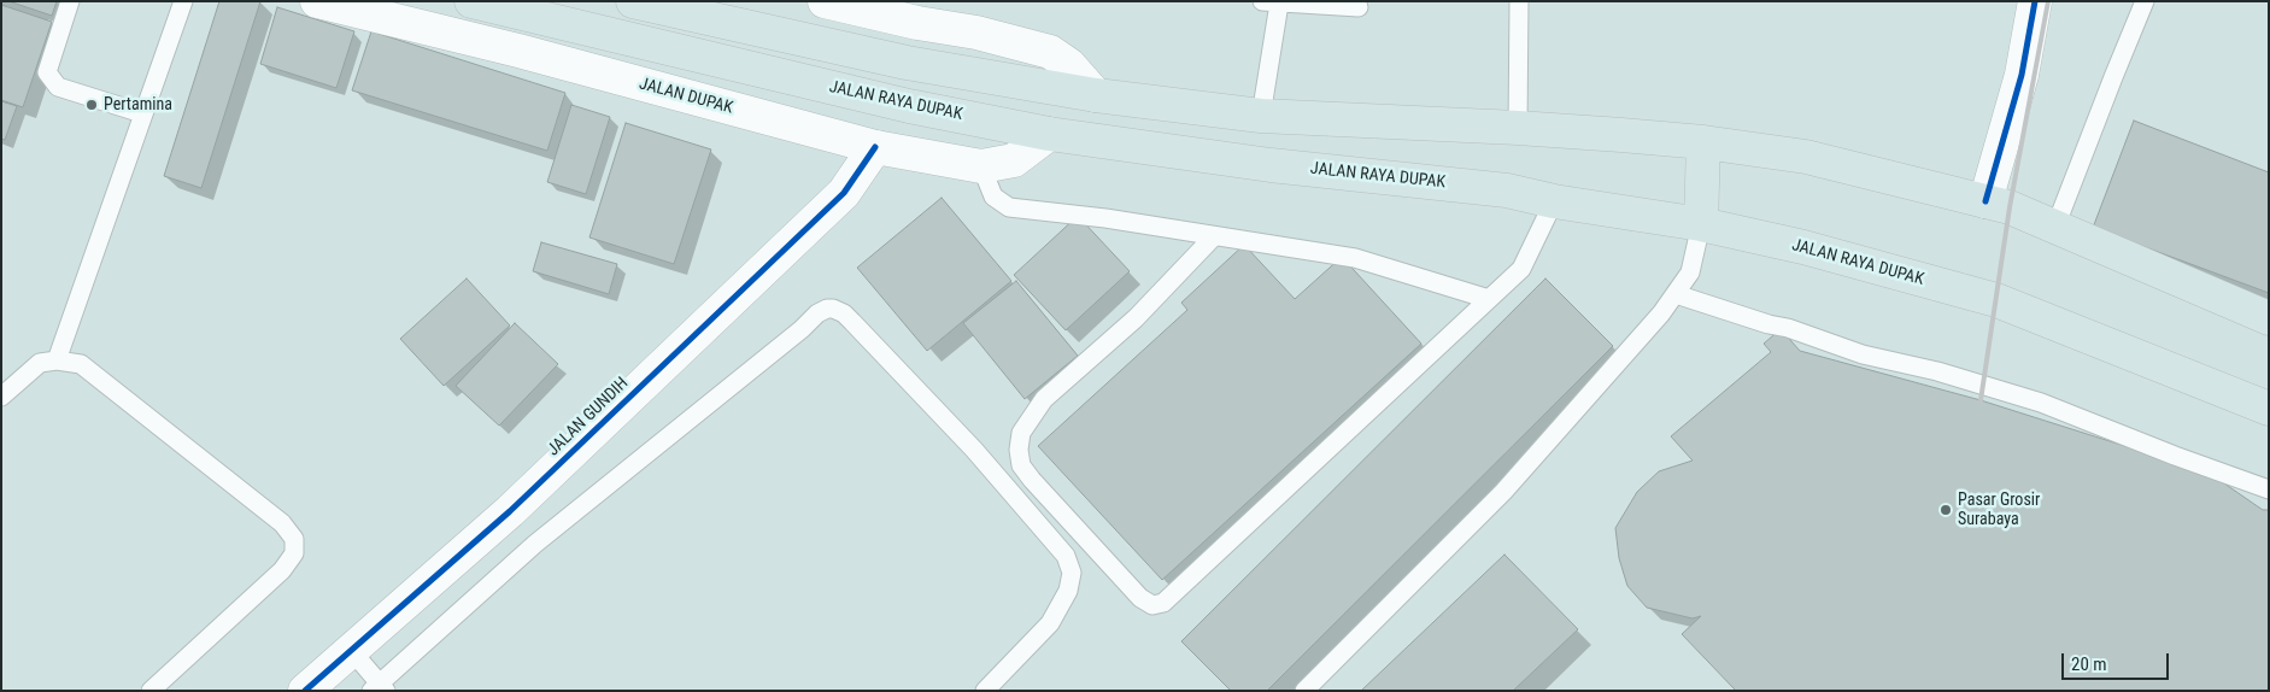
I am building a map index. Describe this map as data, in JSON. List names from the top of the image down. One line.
{"streets":{"main road":["JALAN DUPAK","JALAN RAYA DUPAK","JALAN GUNDIH"]},"crossings":[["JALAN DUPAK","JALAN RAYA DUPAK"],["JALAN DUPAK","JALAN GUNDIH"]],"places":["Pertamina","Pasar Grosir Surabaya"],"scale_bar":"20 m"}
